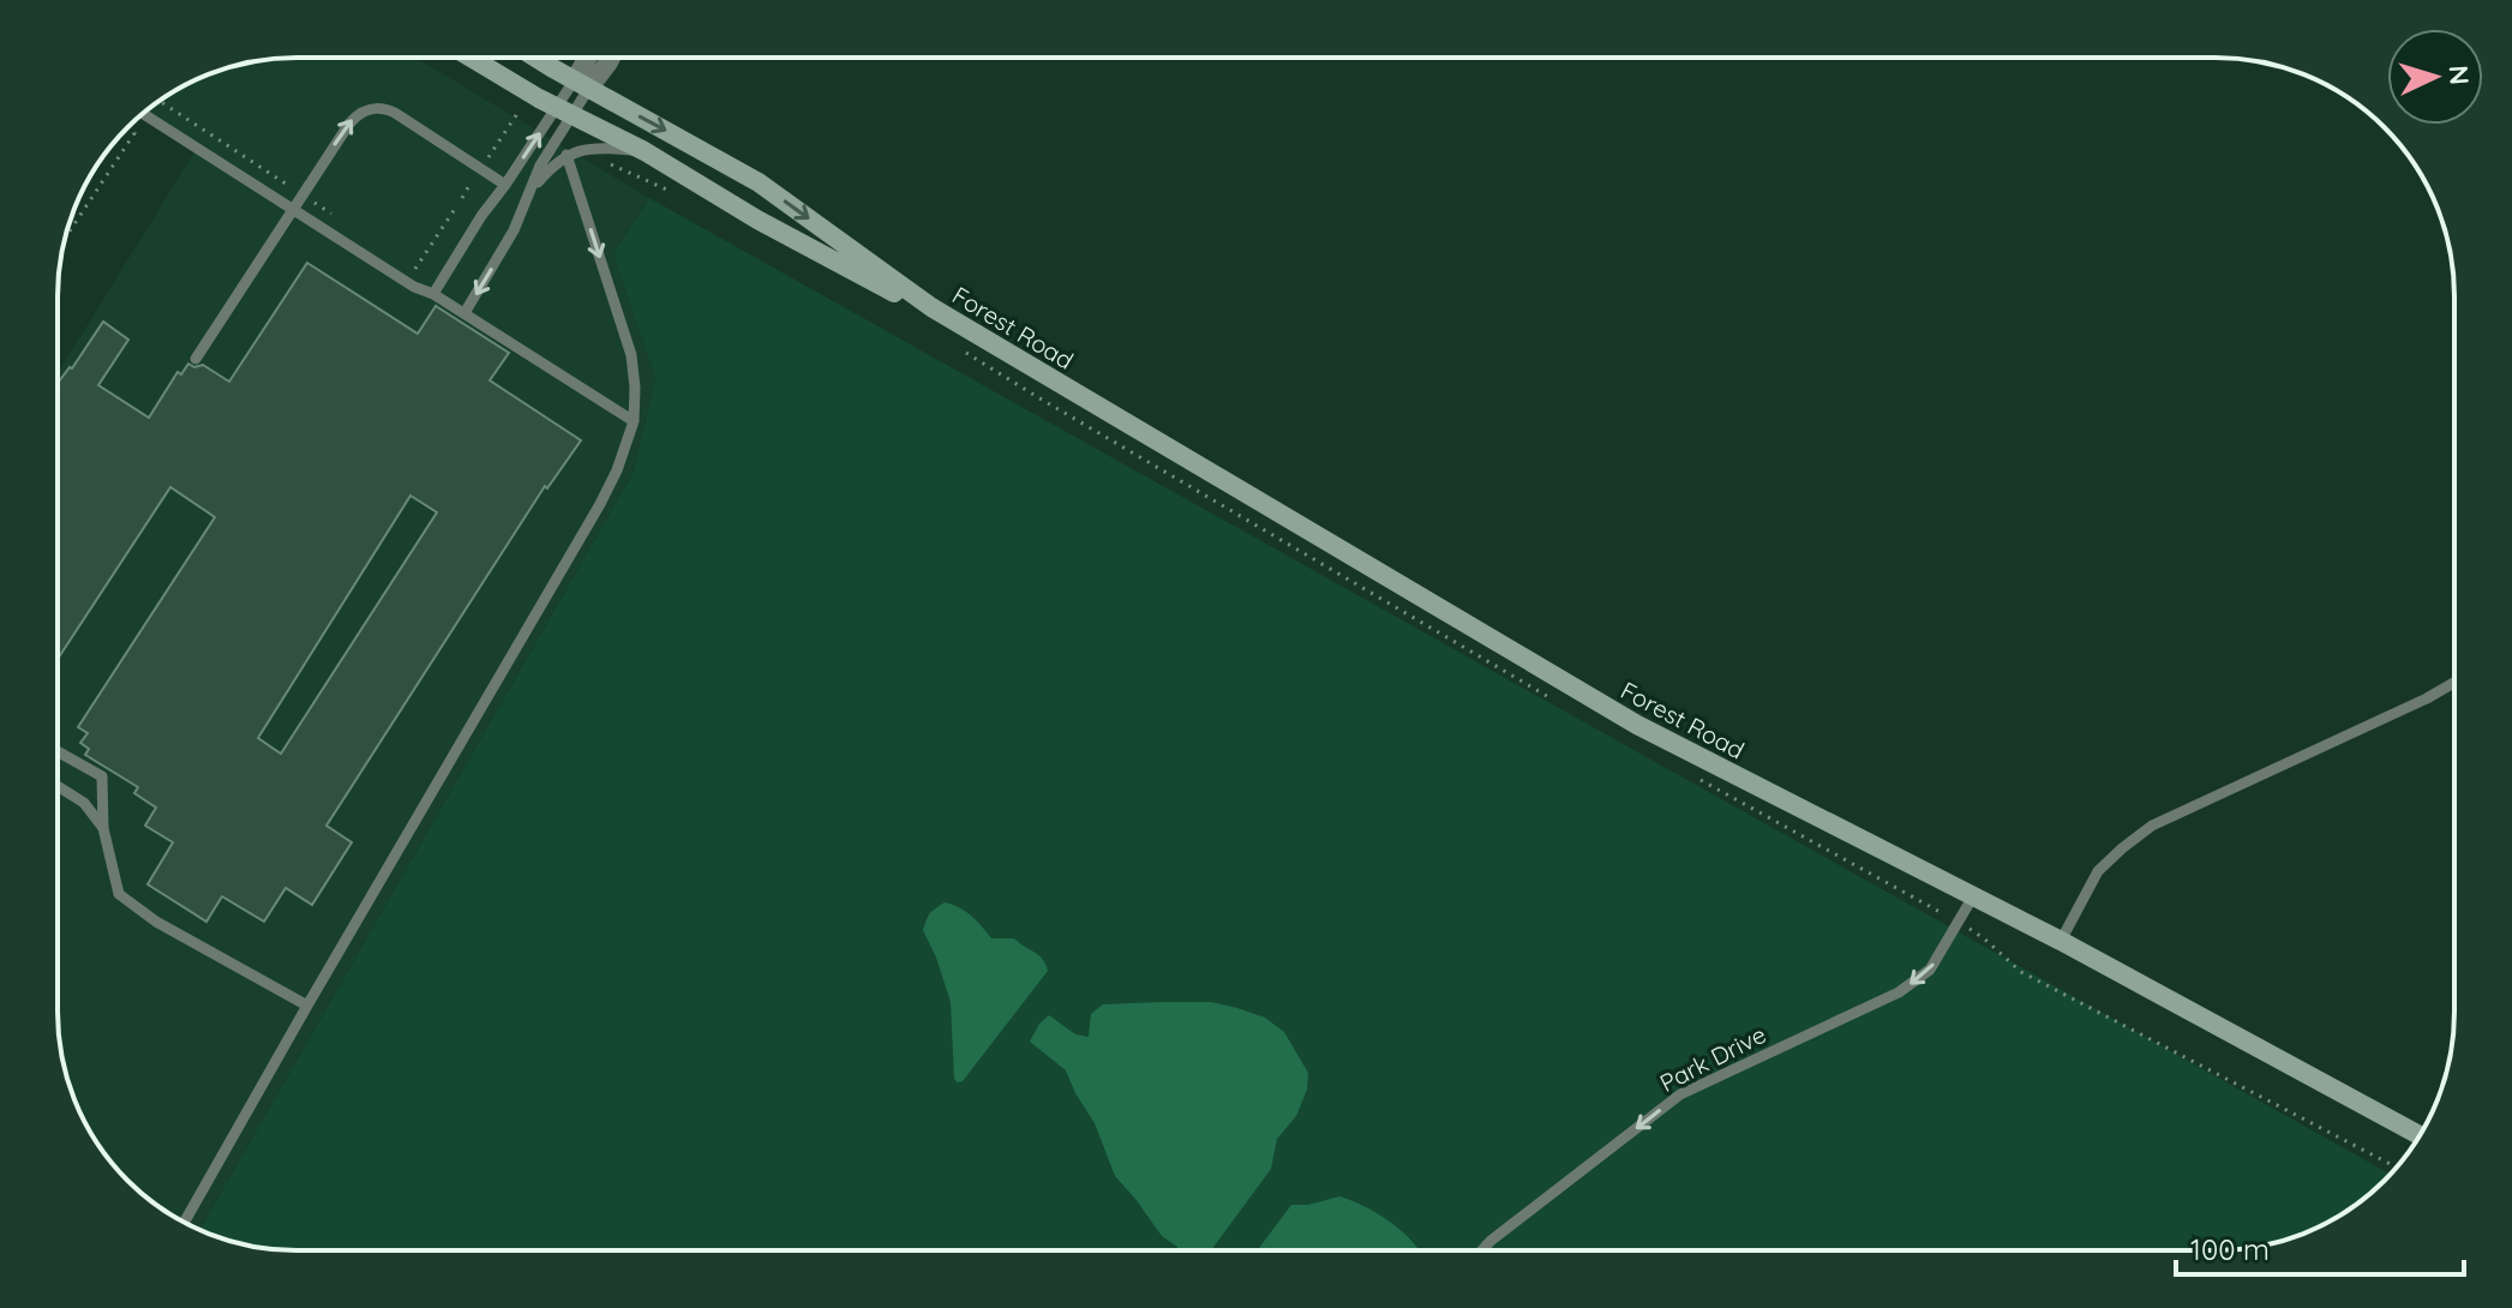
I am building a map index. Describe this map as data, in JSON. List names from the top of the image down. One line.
{"streets":{"main road":["Forest Road"],"lane":["Park Drive"]},"crossings":[["Forest Road","Park Drive"]],"one_way":["Park Drive"],"scale_bar":"100 m","north":"right"}
